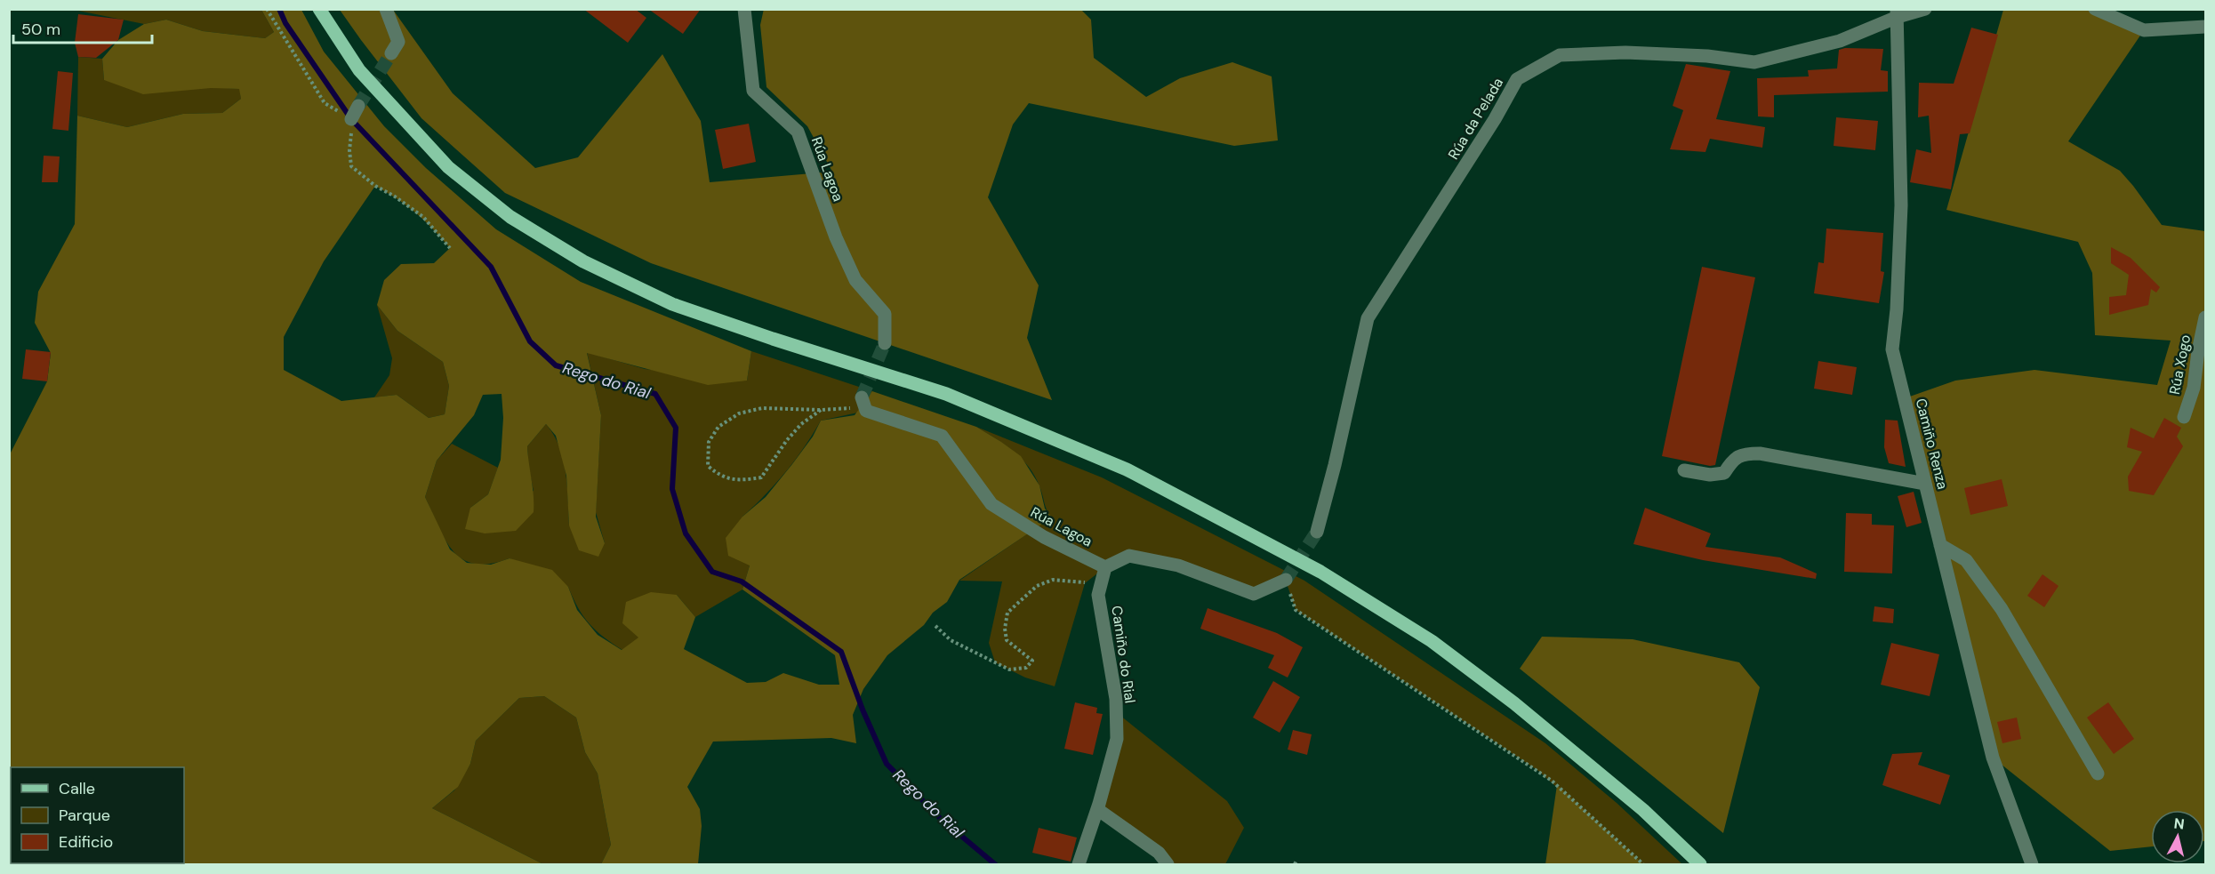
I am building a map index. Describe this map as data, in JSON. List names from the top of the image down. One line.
{"streets":{"street":["Rúa da Pelada","Rúa Lagoa","Rúa Xogo","Camiño Renza","Camiño do Rial"]},"crossings":[["Rúa da Pelada","Camiño Renza"],["Rúa Lagoa","Camiño do Rial"]],"water":["Rego do Rial"],"legend":["Calle","Parque","Edificio"],"scale_bar":"50 m","north":"top"}
